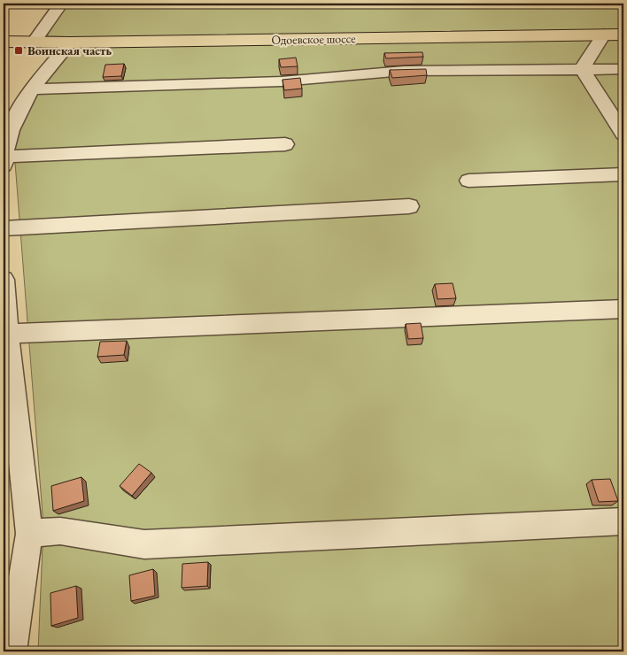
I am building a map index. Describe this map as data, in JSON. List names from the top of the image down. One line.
{"streets":{"main road":["Одоевское шоссе"]},"places":{"transit":["Воинская часть"]}}
